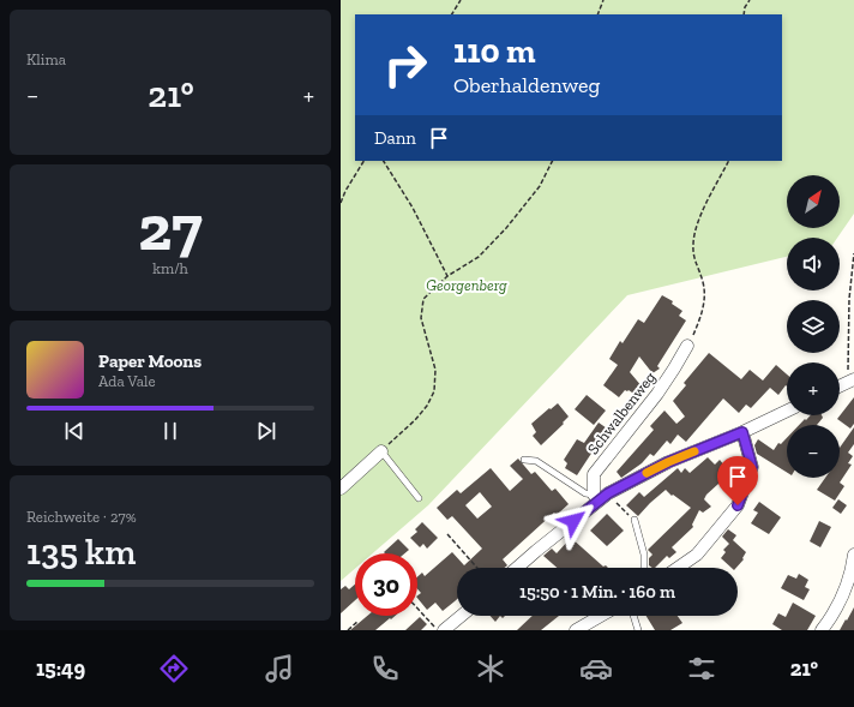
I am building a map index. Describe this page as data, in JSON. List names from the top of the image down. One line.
{"streets":{"street":["Schwalbenweg"]},"parks":["Georgenberg"],"north":"top right","page":{"tile":["Klima",["27","km/h"],["Reichweite · 27%","135 km"]],"turn":["110 m","Oberhaldenweg"],"heat":["−","21°","+"],"then":"Dann","map_buttons":["+","−"],"song":["Paper Moons","Ada Vale"],"limit":"30","trip":"15:50 · 1 Min. · 160 m","tabs":["15:49","21°"]}}
